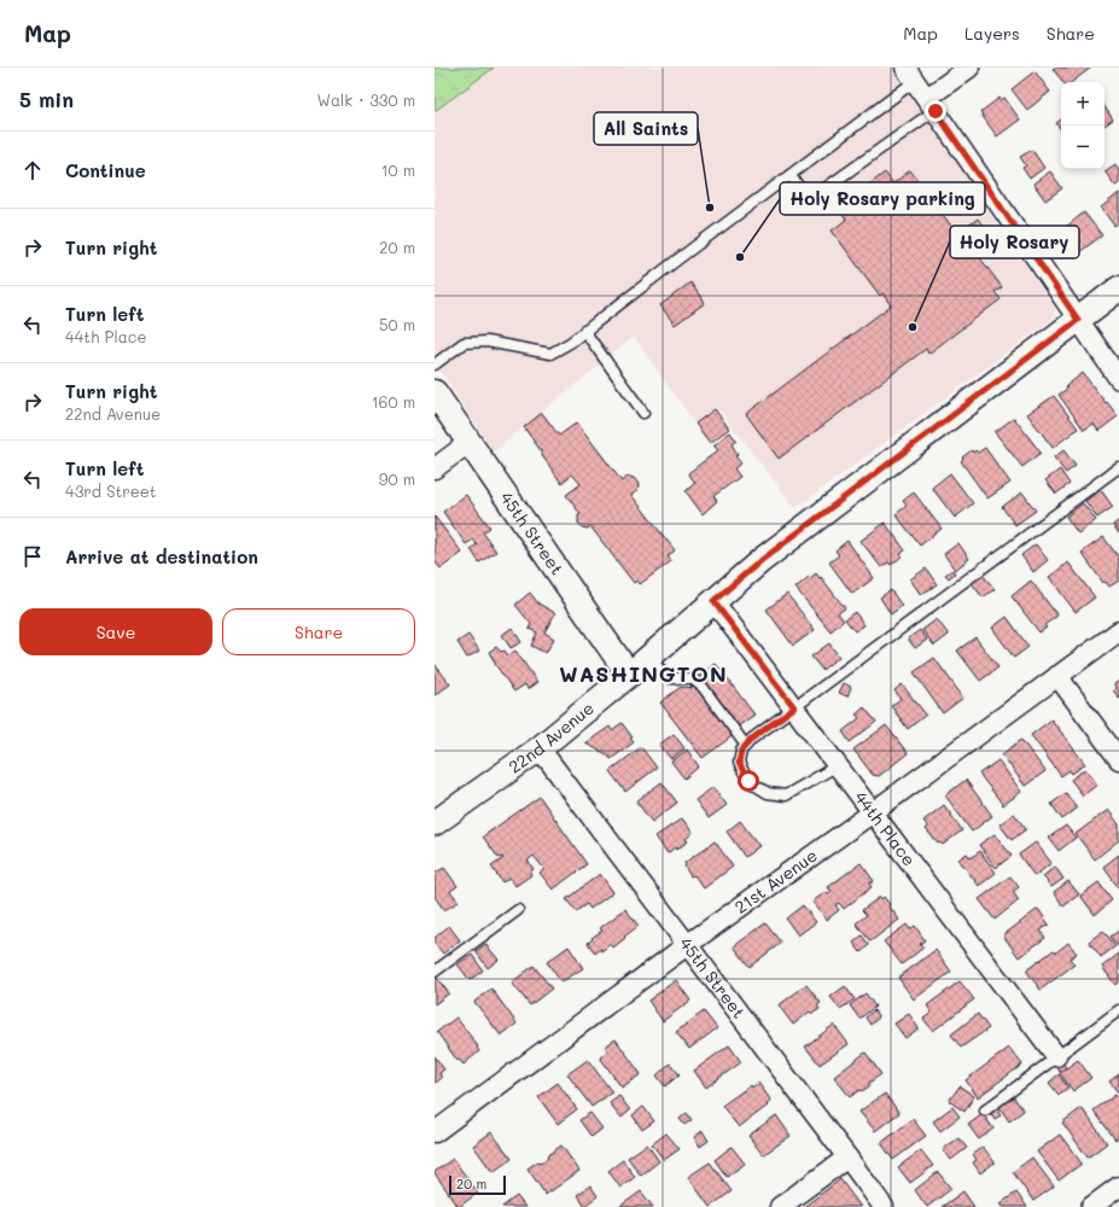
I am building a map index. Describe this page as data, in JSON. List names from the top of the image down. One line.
{"streets":{"street":["45th Street","22nd Avenue","44th Place","21st Avenue"]},"crossings":[["45th Street","22nd Avenue"],["45th Street","21st Avenue"],["22nd Avenue","44th Place"],["44th Place","21st Avenue"]],"districts":["WASHINGTON"],"places":["All Saints","Holy Rosary parking","Holy Rosary"],"scale_bar":"20 m","page":{"header":"Map","nav":["Map","Layers","Share"],"heading":["5 min","Walk · 330 m"],"map_buttons":["+","−"],"list":[["Continue","10 m"],["Turn right","20 m"],["Turn left","44th Place","50 m"],["Turn right","22nd Avenue","160 m"],["Turn left","43rd Street","90 m"],"Arrive at destination"],"buttons":["Save","Share"],"scale":"20 m"}}
